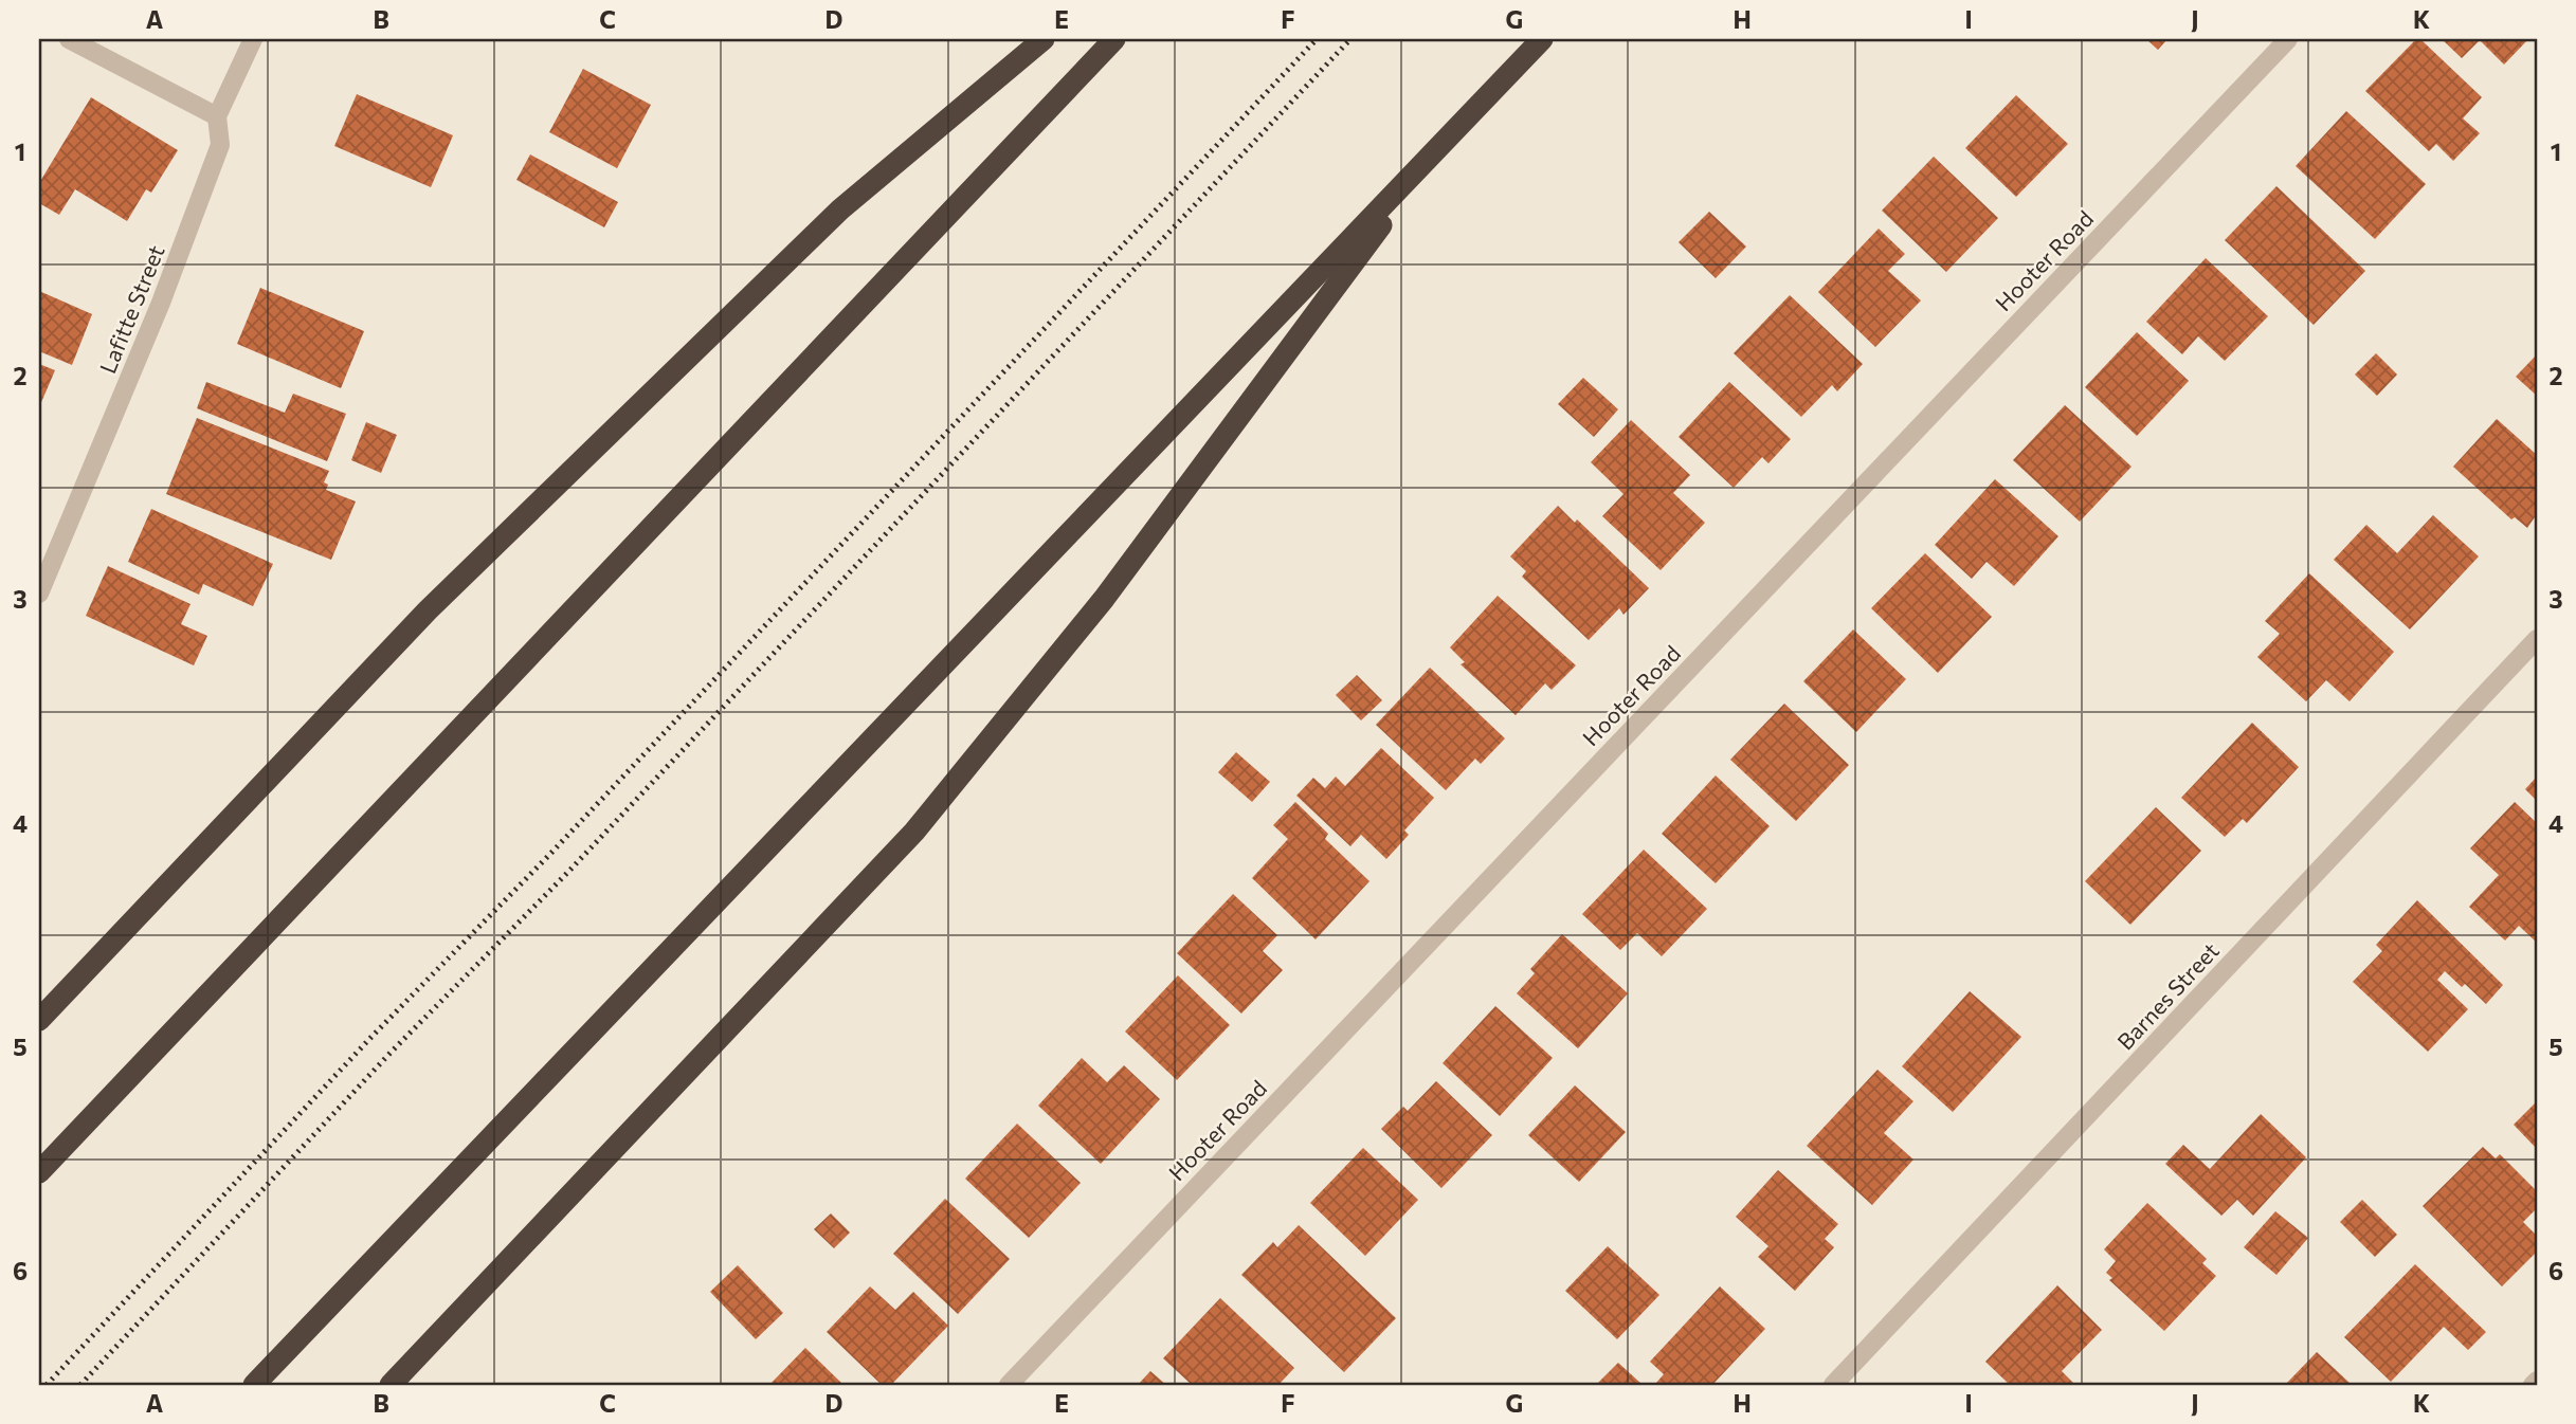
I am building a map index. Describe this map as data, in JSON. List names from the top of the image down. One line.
{"streets":{"street":["Hooter Road","Lafitte Street","Barnes Street"]},"grid":{"columns":["A","B","C","D","E","F","G","H","I","J","K"],"rows":["1","2","3","4","5","6"]}}
